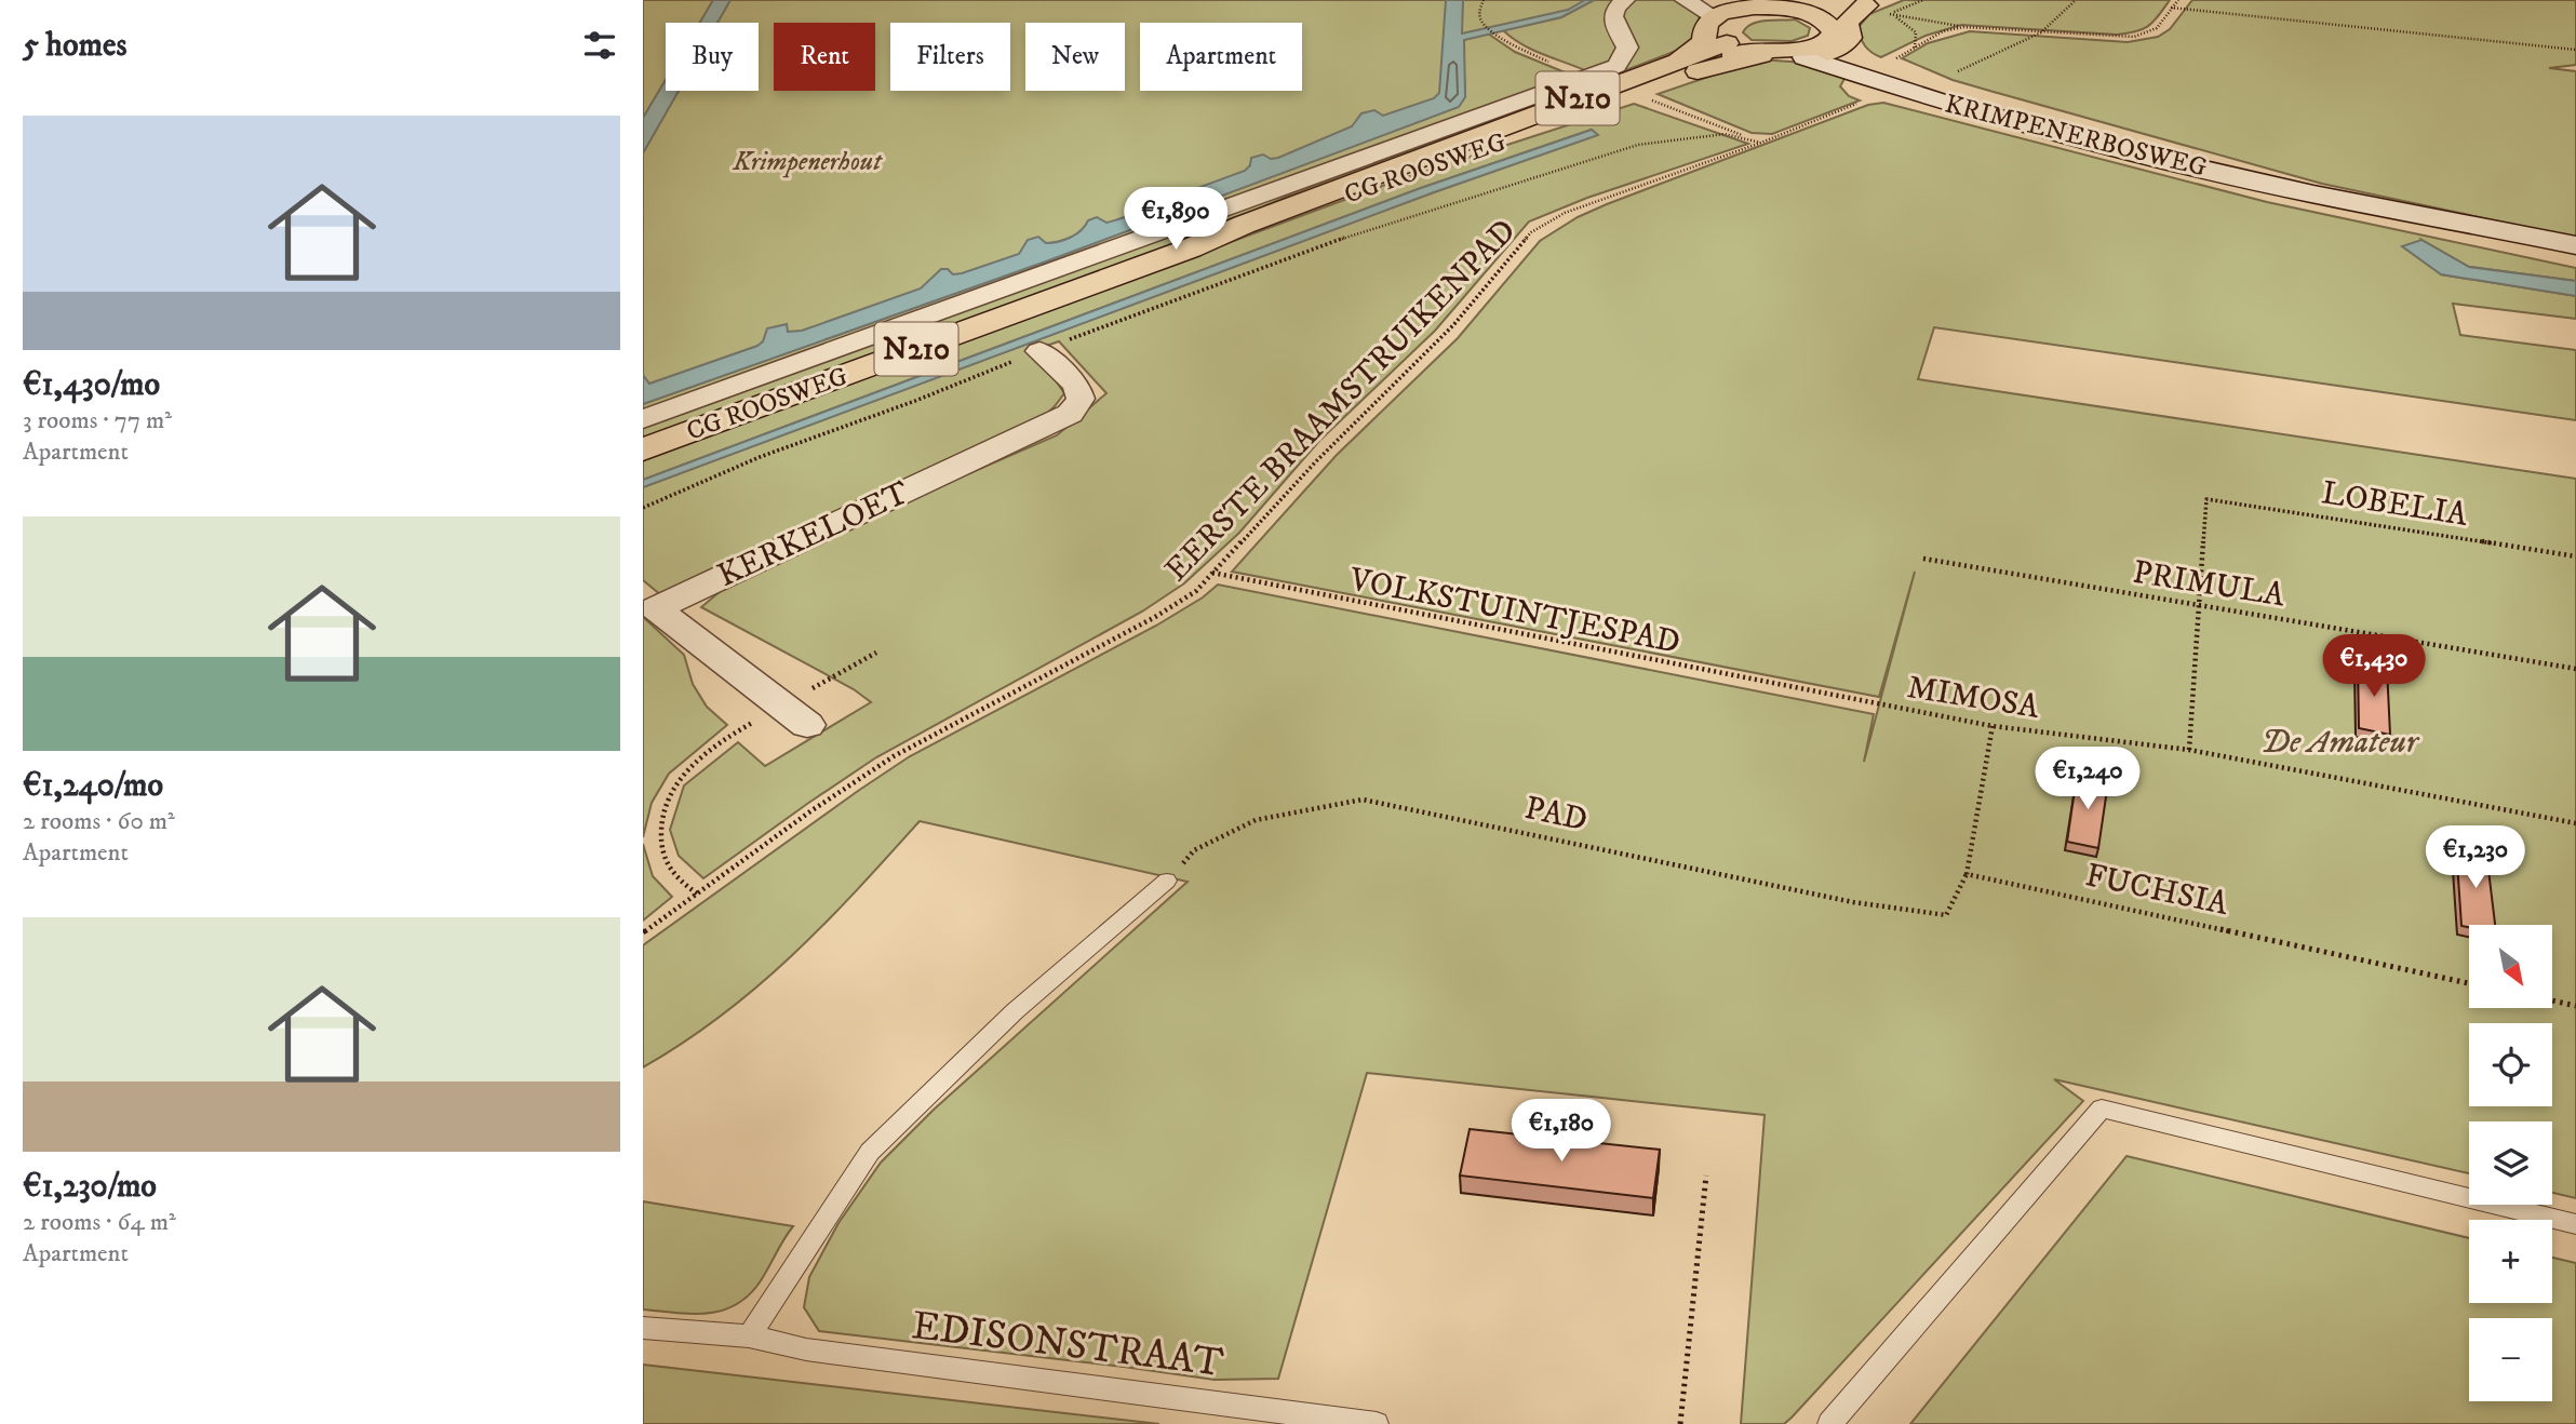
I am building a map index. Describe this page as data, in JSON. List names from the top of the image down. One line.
{"streets":{"main road":["N210","KRIMPENERBOSWEG","CG ROOSWEG"],"street":["KERKELOET"],"lane":["EDISONSTRAAT"],"path":["EERSTE BRAAMSTRUIKENPAD","LOBELIA","PRIMULA","VOLKSTUINTJESPAD","MIMOSA","PAD","FUCHSIA"]},"crossings":[["N210","KRIMPENERBOSWEG"],["N210","CG ROOSWEG"],["EERSTE BRAAMSTRUIKENPAD","VOLKSTUINTJESPAD"],["LOBELIA","PRIMULA"],["VOLKSTUINTJESPAD","MIMOSA"],["PAD","FUCHSIA"]],"parks":["Krimpenerhout","De Amateur"],"north":"bottom right","page":{"heading":"5 homes","chip":["Buy","Rent","Filters","New","Apartment"],"list":[{"name":"€1,430/mo","note":"3 rooms · 77 m² · Apartment"},{"name":"€1,240/mo","note":"2 rooms · 60 m² · Apartment"},{"name":"€1,230/mo","note":"2 rooms · 64 m² · Apartment"}],"price":["€1,890","€1,430","€1,240","€1,230","€1,180"],"map_buttons":["+","−"]}}
